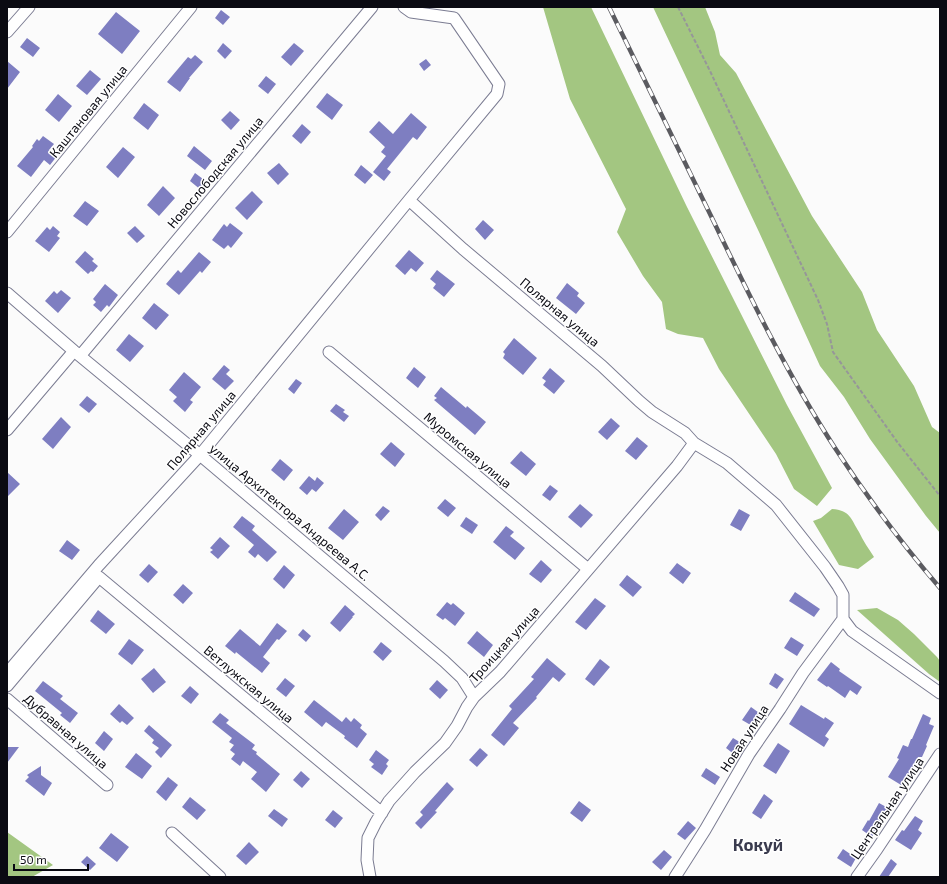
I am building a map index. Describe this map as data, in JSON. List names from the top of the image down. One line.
{"streets":{"street":["Каштановая улица","Новослободская улица","Полярная улица","Муромская улица","улица Архитектора Андреева А.С.","Троицкая улица","Ветлужская улица","Дубравная улица","Новая улица","Центральная улица"]},"crossings":[["Новослободская улица","улица Архитектора Андреева А.С."],["Полярная улица","улица Архитектора Андреева А.С."],["Полярная улица","Троицкая улица"],["Муромская улица","Троицкая улица"],["улица Архитектора Андреева А.С.","Троицкая улица"],["Троицкая улица","Ветлужская улица"]],"districts":["Кокуй"],"scale_bar":"50 m"}
